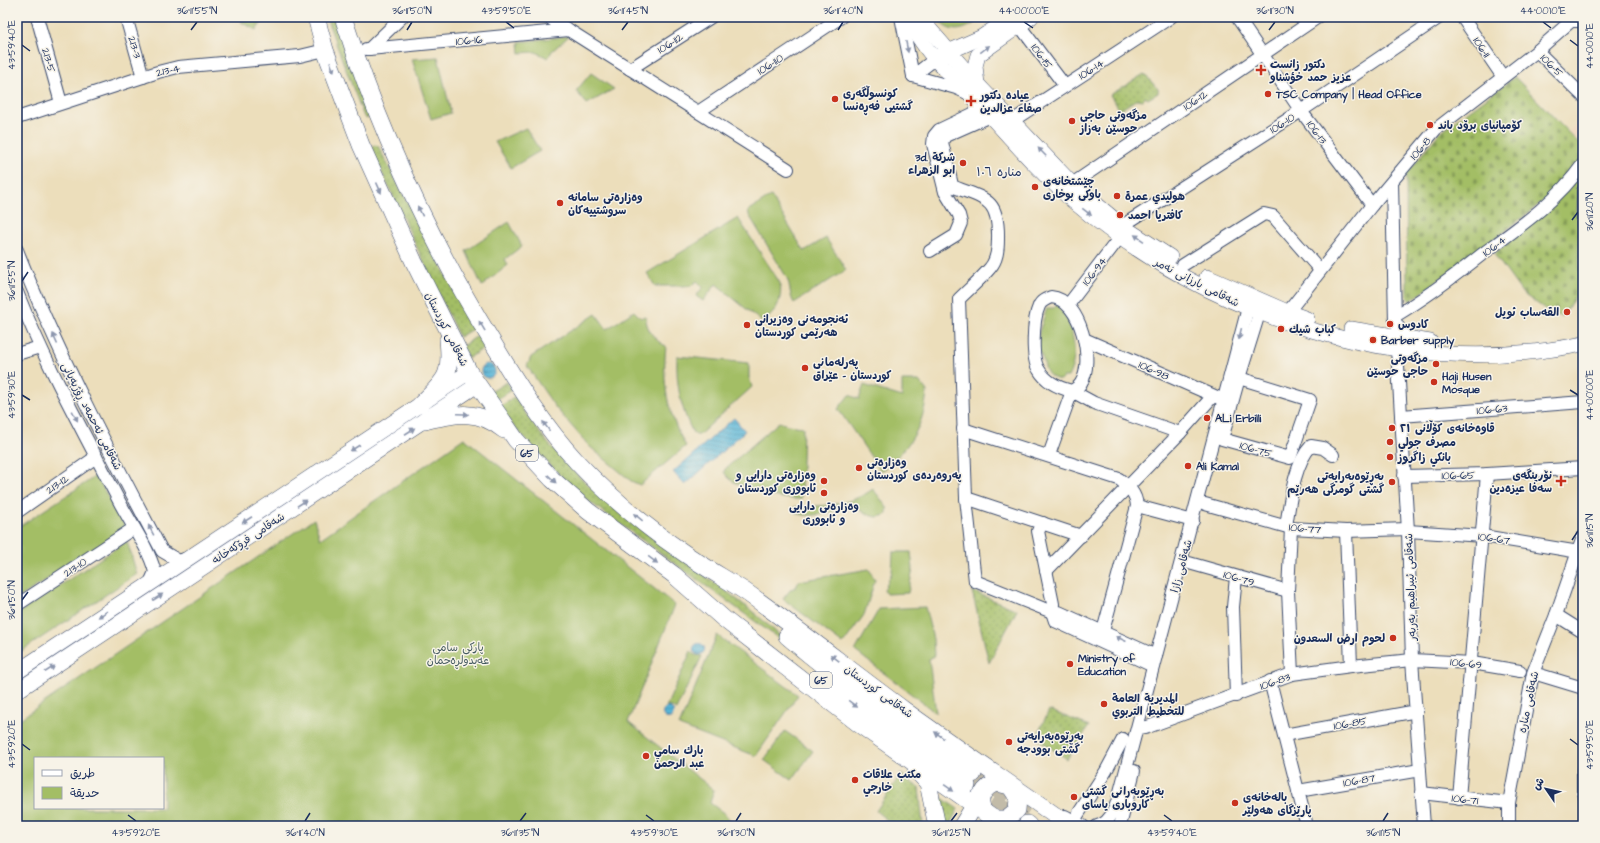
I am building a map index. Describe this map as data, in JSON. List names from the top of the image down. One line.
{"streets":{"highway":["شەقامی کوردستان","65"],"main road":["شەقامی بارزانی نەمر","شەقامی فڕۆکەخانە"],"street":["106-16","106-112","213-3","106-11","106-15","213-5","106-110","106-5","106-14","213-4","106-12","106-10","106-13","106-8","106-4","106-94","106-98","106-63","شەقامی ئەحمەد ڕۆژبەیانی","106-75","106-65","213-12","106-77","106-67","شەقامی زازا","213-10","106-79","شەقامی ئیبراهیم بەربەر","106-69","106-83","شەقامی منارە","106-85","106-87","106-71"]},"crossings":[["106-16","شەقامی کوردستان"],["213-3","213-4"],["106-11","106-8"],["106-15","106-14"],["213-5","213-4"],["106-5","106-8"],["106-14","شەقامی بارزانی نەمر"],["213-4","شەقامی کوردستان"],["106-12","106-13"],["106-12","شەقامی بارزانی نەمر"],["106-10","106-13"],["106-10","106-94"],["106-10","شەقامی بارزانی نەمر"],["106-13","106-8"],["106-8","شەقامی بارزانی نەمر"],["106-94","شەقامی بارزانی نەمر"],["شەقامی بارزانی نەمر","شەقامی زازا"],["شەقامی بارزانی نەمر","شەقامی ئیبراهیم بەربەر"],["شەقامی کوردستان","شەقامی فڕۆکەخانە"],["106-98","شەقامی زازا"],["106-63","شەقامی ئیبراهیم بەربەر"],["شەقامی ئەحمەد ڕۆژبەیانی","213-12"],["شەقامی ئەحمەد ڕۆژبەیانی","213-10"],["106-75","شەقامی زازا"],["106-65","شەقامی ئیبراهیم بەربەر"],["106-77","106-67"],["106-77","شەقامی زازا"],["106-77","شەقامی ئیبراهیم بەربەر"],["106-67","شەقامی ئیبراهیم بەربەر"],["106-67","شەقامی منارە"],["شەقامی زازا","106-79"],["شەقامی زازا","106-83"],["شەقامی ئیبراهیم بەربەر","106-69"],["شەقامی ئیبراهیم بەربەر","106-83"],["شەقامی ئیبراهیم بەربەر","106-85"],["شەقامی ئیبراهیم بەربەر","106-87"],["شەقامی ئیبراهیم بەربەر","106-71"],["106-69","106-83"],["شەقامی منارە","106-71"]],"districts":["منارە ١٠٦"],"parks":["پارکی سامی عەبدولڕەحمان"],"places":{"health":["دكتور زانست عزيز حمد خؤشناو","عياده دكتور صفاء عزالدين","نۆرینگەی سەفا عیزەدین"],"other":["TSC Company | Head Office","کونسوڵگەری گشتیی فەڕەنسا","مزگەوتی حاجی حوسێن بەزاز","کۆمپانیای برۆد باند","3d. شركة ابو الزهراء","چێشتخانەی باوكی بوخاری","هوليدي عمرة","وەزارەتی سامانە سروشتییەکان","كافتريا احمد","القەساب ئویل","كادوس","ئەنجومەنی وەزیرانی هەرێمی کوردستان","كباب شيك","Barber supply","مزگەوتی حاجی حوسێن","پەرلەمانی کوردستان - عێراق","Haji Husen Mosque","ALi Erbilli","قاوەخانەی کۆڵانی ٢١","مصرف جولي","بانكي زاگروز","Ali Kamal","وەزارەتی پەروەردەی کوردستان","وەزارەتی دارایی و ئابووری کوردستان","بەڕێوەبەرایەتی گشتی گومرگی هەرێم","وەزارەتی دارایی و ئابووری","لحوم ارض السعدون","Ministry of Education","المديرية العامة للتخطيط التربوي","بەڕێوەبەرایەتی گشتی بوودجە","بارك سامي عبد الرحمن","مكتب علاقات خارجي","بەڕێوبەرانی گشتی کاروباری یاسای","بالەخانەی پارێزگای هەولێر"]},"legend":["طريق","حديقة"],"north":"top left","coordinates":["36°11'55\"N","36°11'50\"N","43°59'50\"E","36°11'45\"N","36°11'40\"N","44°00'00\"E","36°11'30\"N","44°00'10\"E","43°59'40\"E","36°11'20\"N","43°59'30\"E","36°11'15\"N","43°59'20\"E","36°11'35\"N","36°11'25\"N"]}
